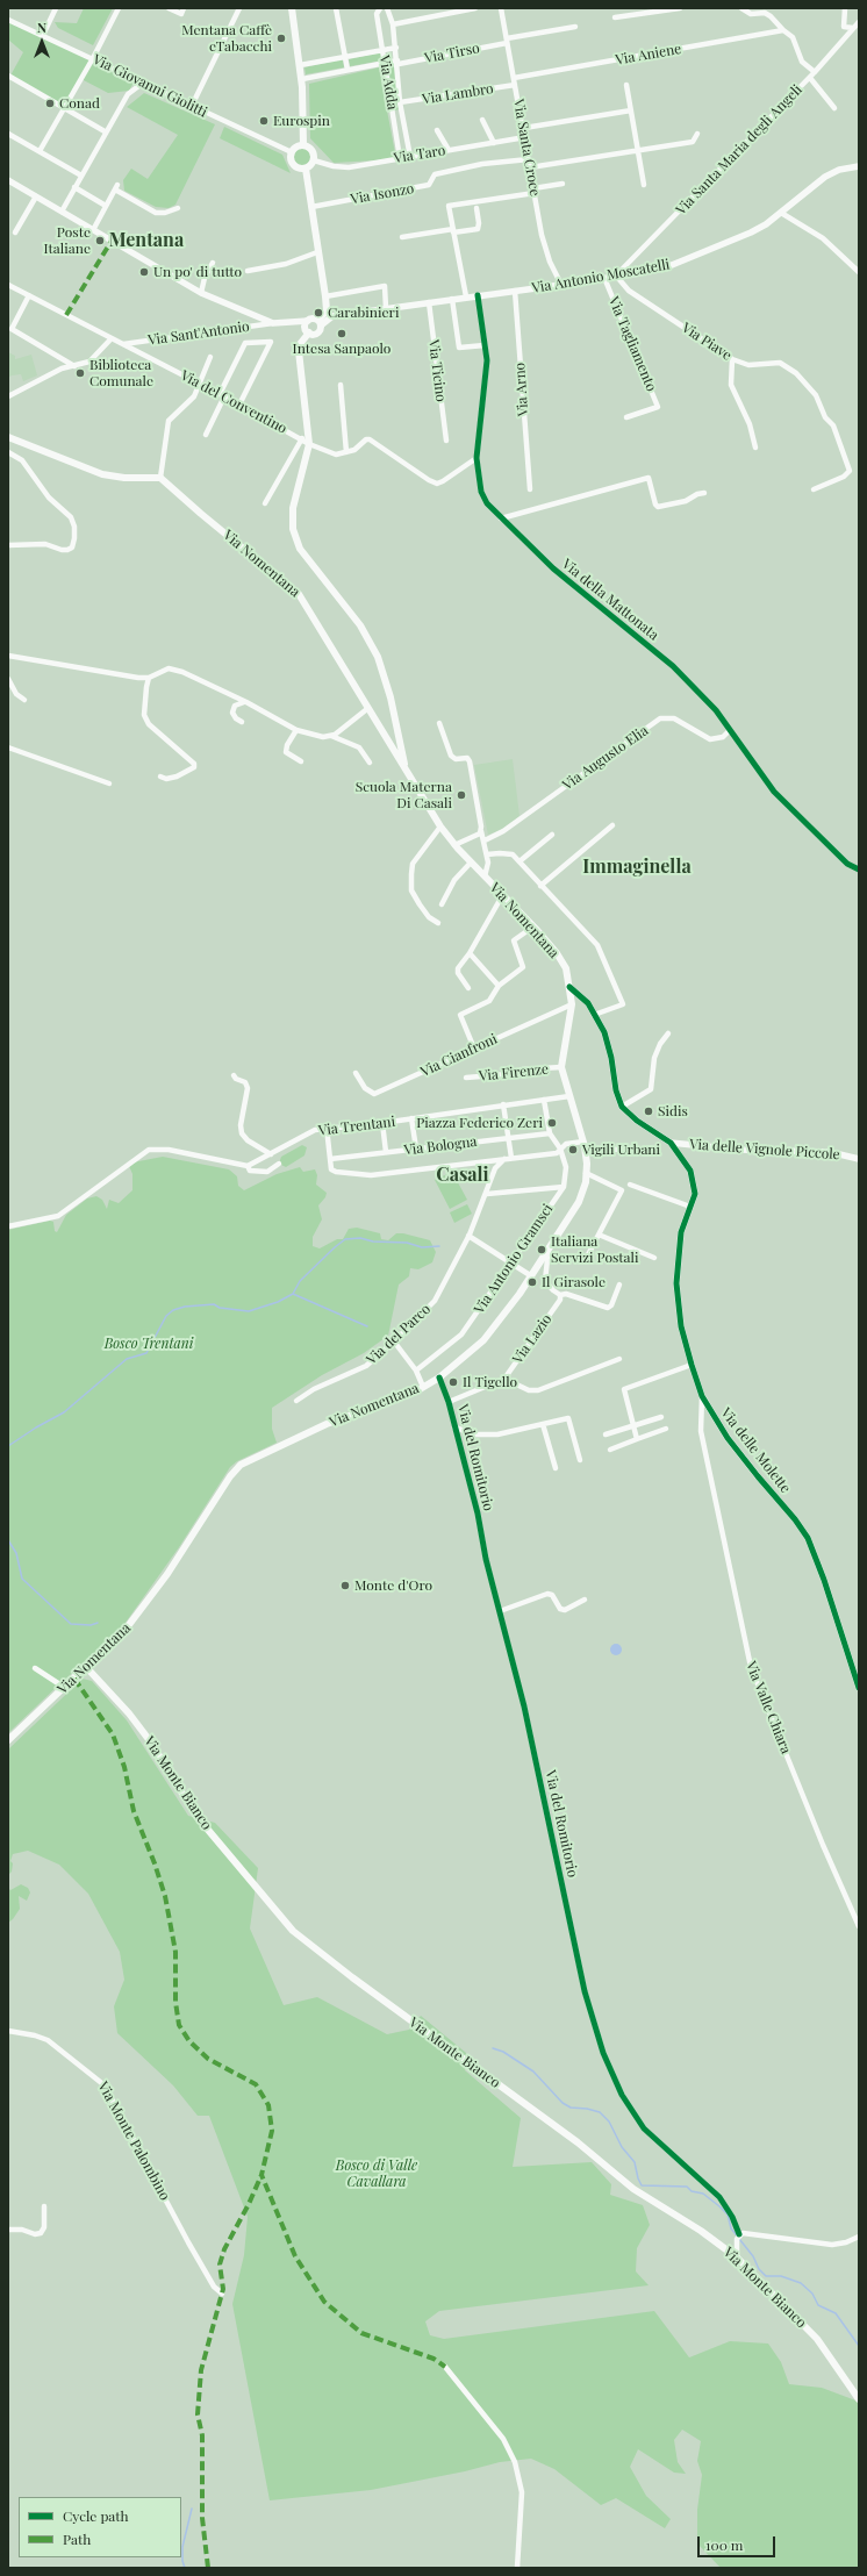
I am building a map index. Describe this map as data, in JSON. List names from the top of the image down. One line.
{"streets":{"main road":["Via Nomentana","Via Monte Bianco"],"street":["Via Tirso","Via Aniene","Via Adda","Via Giovanni Giolitti","Via Lambro","Via Santa Croce","Via Santa Maria degli Angeli","Via Taro","Via Isonzo","Via Antonio Moscatelli","Via Sant'Antonio","Via Piave","Via Tagliamento","Via Ticino","Via Arno","Via del Conventino","Via della Mattonata","Via Augusto Elia","Via Cianfroni","Via Firenze","Via Trentani","Via Bologna","Via delle Vignole Piccole","Via Antonio Gramsci","Via del Parco","Via Lazio","Via delle Molette","Via del Romitorio","Via Valle Chiara","Via Monte Palombino"]},"crossings":[["Via Tirso","Via Adda"],["Via Tirso","Via Santa Croce"],["Via Aniene","Via Santa Croce"],["Via Adda","Via Lambro"],["Via Adda","Via Taro"],["Via Giovanni Giolitti","Via Taro"],["Via Lambro","Via Santa Croce"],["Via Santa Croce","Via Taro"],["Via Santa Croce","Via Isonzo"],["Via Santa Croce","Via Antonio Moscatelli"],["Via Santa Maria degli Angeli","Via Antonio Moscatelli"],["Via Santa Maria degli Angeli","Via Piave"],["Via Antonio Moscatelli","Via Piave"],["Via Antonio Moscatelli","Via Tagliamento"],["Via Antonio Moscatelli","Via Ticino"],["Via Antonio Moscatelli","Via Arno"],["Via Antonio Moscatelli","Via della Mattonata"],["Via Sant'Antonio","Via del Conventino"],["Via Nomentana","Via Cianfroni"],["Via Nomentana","Via Firenze"],["Via Nomentana","Via Trentani"],["Via Nomentana","Via del Romitorio"],["Via Nomentana","Via Monte Bianco"],["Via della Mattonata","Via Augusto Elia"],["Via delle Vignole Piccole","Via delle Molette"],["Via Lazio","Via del Romitorio"],["Via delle Molette","Via Valle Chiara"]],"districts":["Mentana","Immaginella","Casali"],"parks":["Bosco Trentani","Bosco di Valle Cavallara"],"places":["Mentana Caffè eTabacchi","Conad","Eurospin","Poste Italiane","Un po' di tutto","Carabinieri","Intesa Sanpaolo","Biblioteca Comunale","Scuola Materna Di Casali","Sidis","Piazza Federico Zeri","Vigili Urbani","Italiana Servizi Postali","Il Girasole","Il Tigello","Monte d'Oro"],"legend":["Cycle path","Path"],"scale_bar":"100 m","north":"top"}
